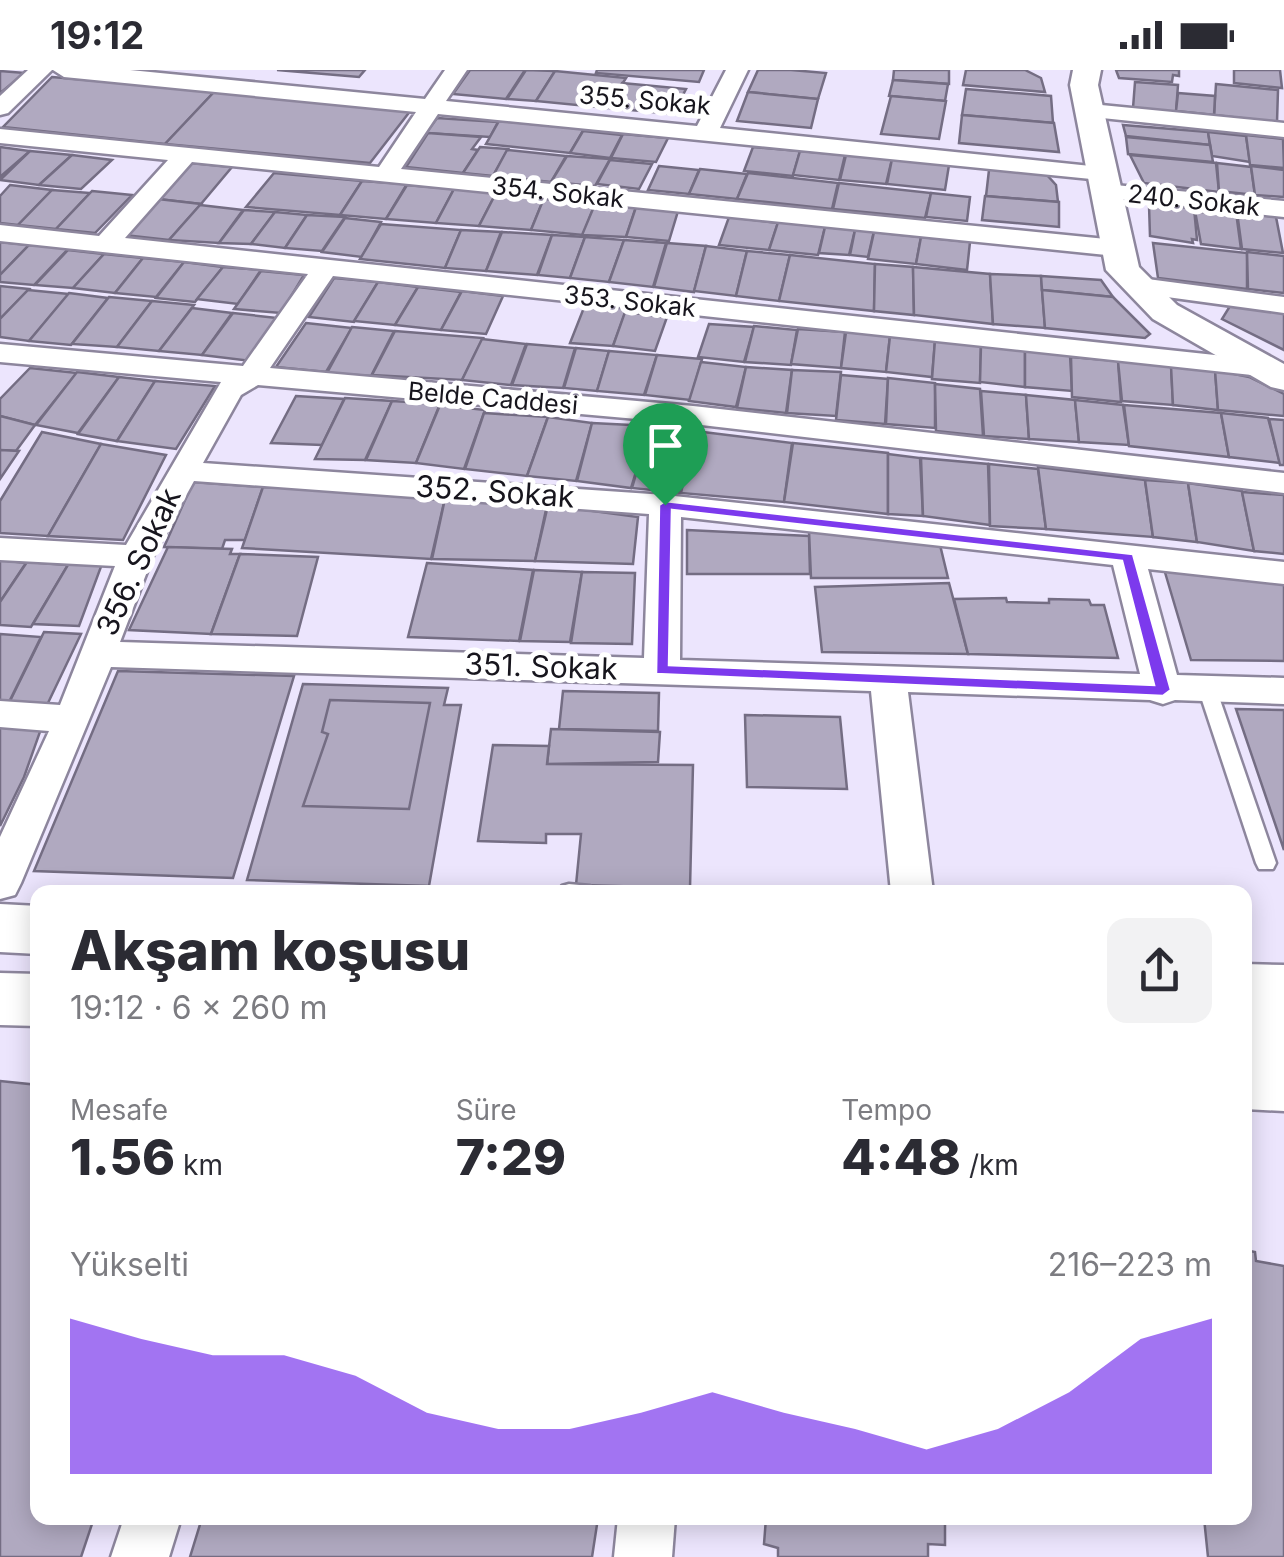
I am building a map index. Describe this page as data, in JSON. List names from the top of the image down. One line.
{"streets":{"street":["355. Sokak","354. Sokak","240. Sokak","353. Sokak","Belde Caddesi","352. Sokak","356. Sokak","351. Sokak"]},"crossings":[["355. Sokak","240. Sokak"],["353. Sokak","356. Sokak"],["Belde Caddesi","356. Sokak"],["352. Sokak","356. Sokak"],["356. Sokak","351. Sokak"]],"page":{"status":"19:12","heading":["Akşam koşusu","19:12 · 6 × 260 m"],"stats":[["Mesafe","1.56 km"],["Süre","7:29"],["Tempo","4:48 /km"]],"chart":["Yükselti","216–223 m"]}}
